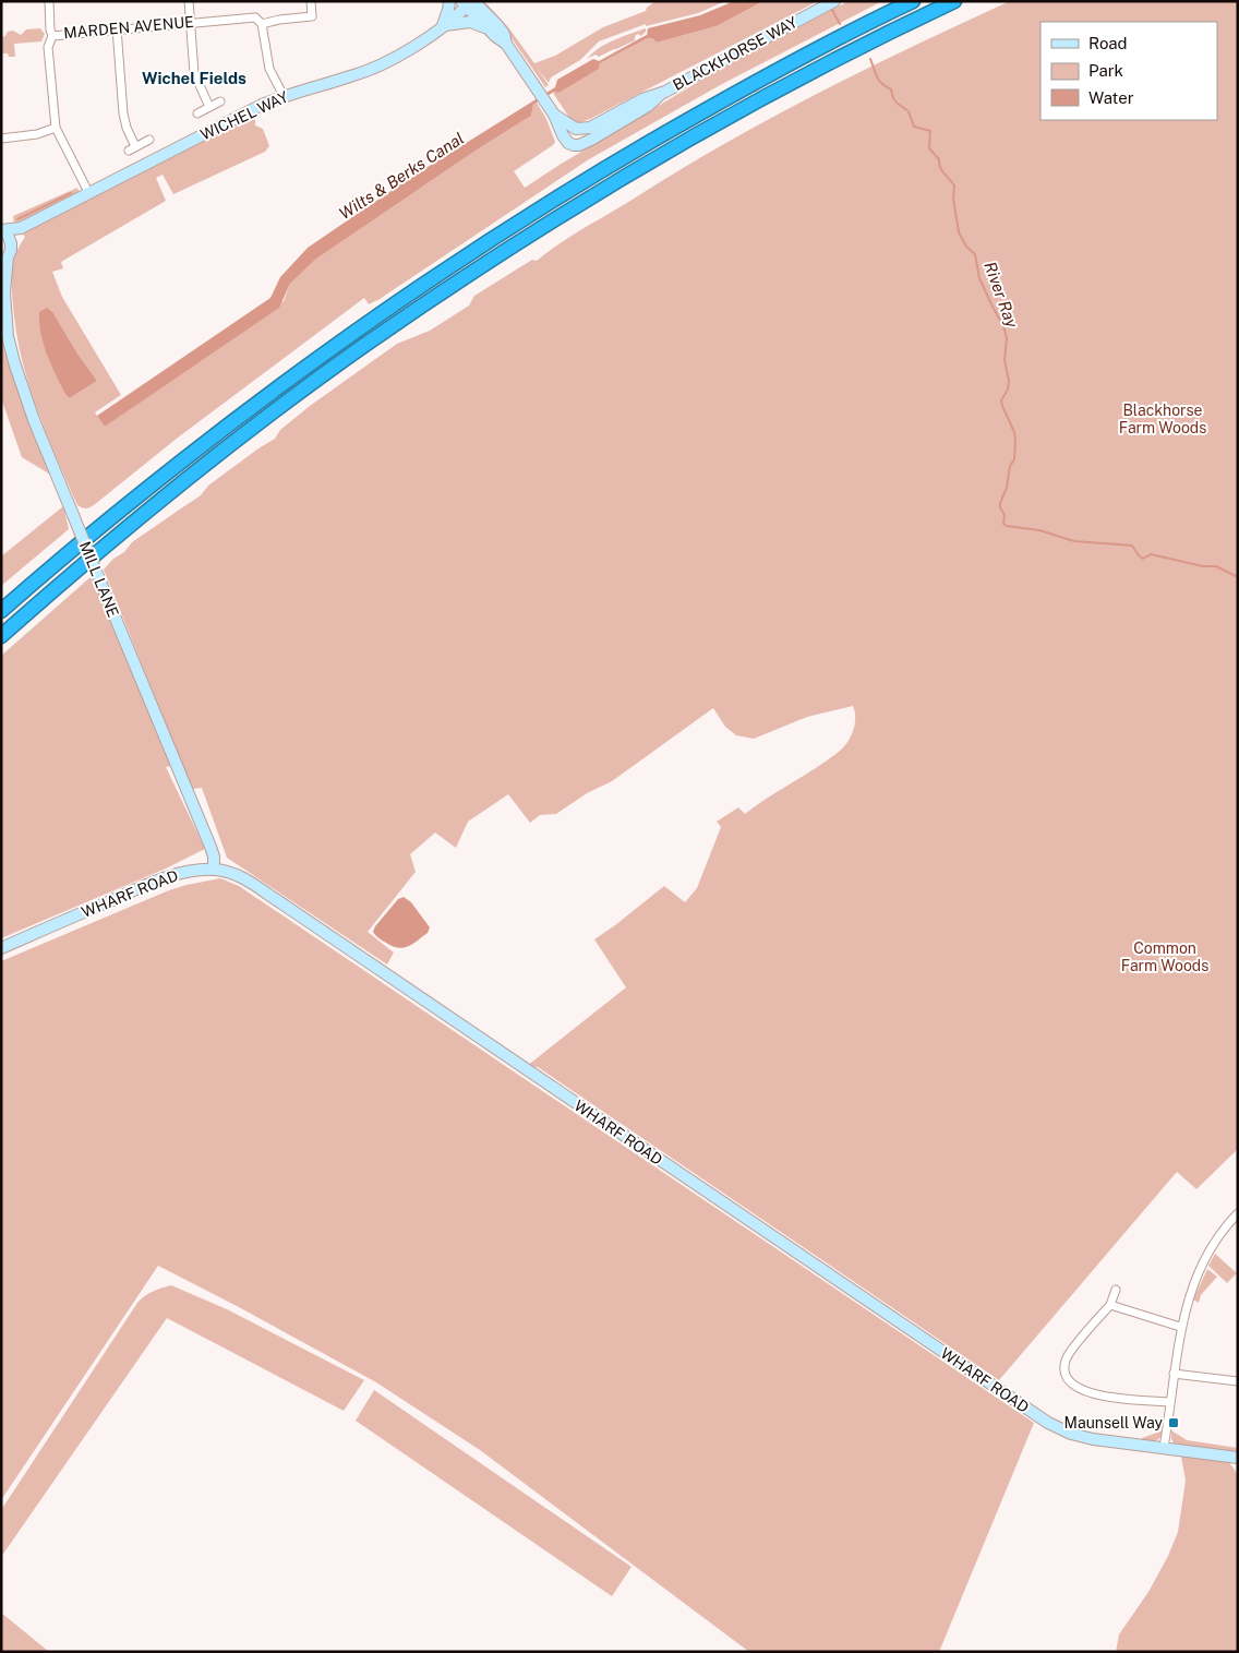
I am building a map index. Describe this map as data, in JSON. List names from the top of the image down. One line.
{"streets":{"main road":["BLACKHORSE WAY","WICHEL WAY","MILL LANE","WHARF ROAD"],"street":["MARDEN AVENUE"]},"crossings":[["MARDEN AVENUE","WICHEL WAY"],["MILL LANE","WHARF ROAD"]],"districts":["Wichel Fields"],"water":["Wilts & Berks Canal","River Ray"],"parks":["Blackhorse Farm Woods","Common Farm Woods"],"places":{"transit":["Maunsell Way"]},"legend":["Road","Park","Water"]}
